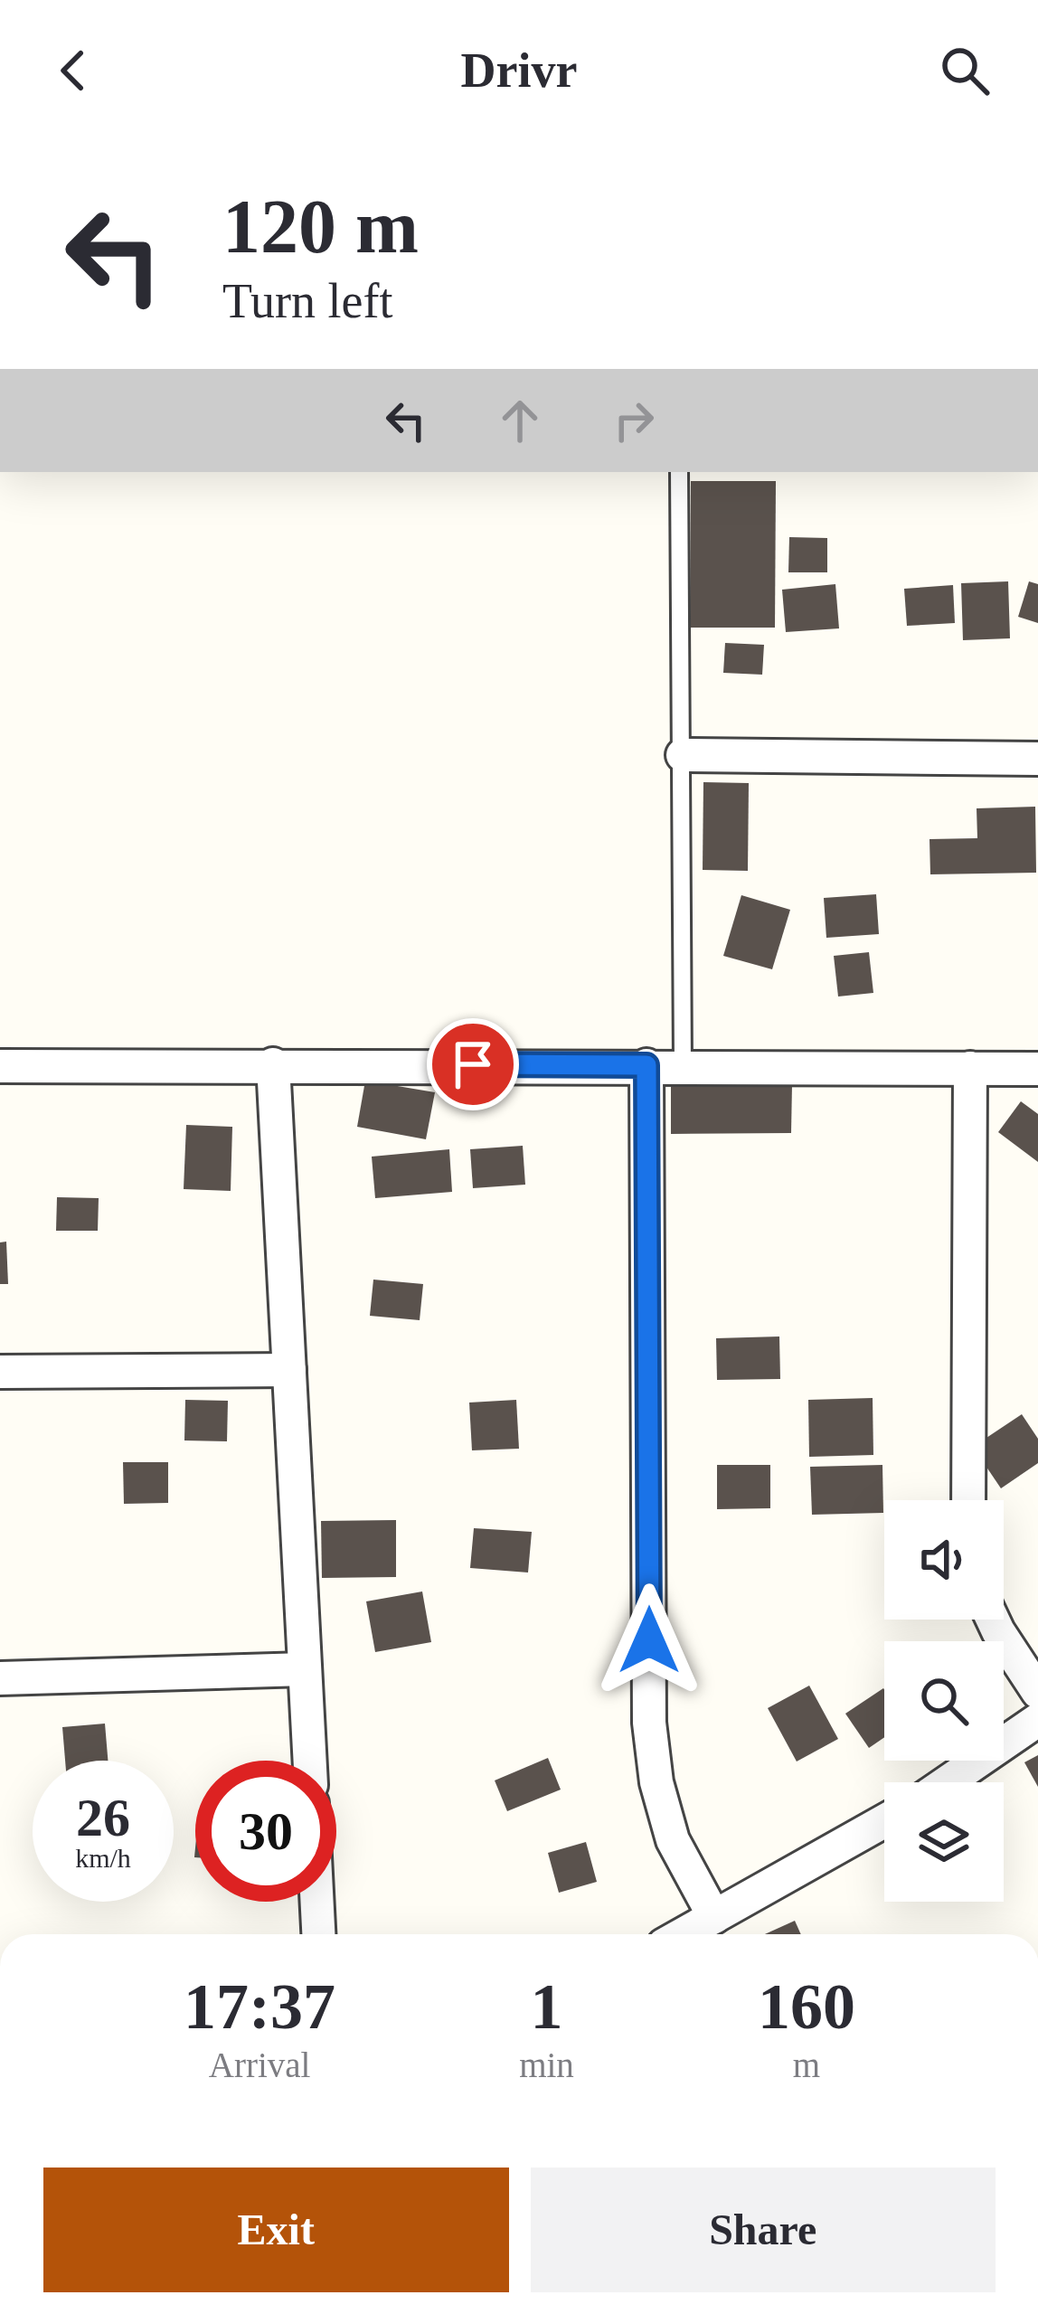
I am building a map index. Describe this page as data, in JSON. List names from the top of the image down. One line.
{"page":{"header":"Drivr","turn":["120 m","Turn left"],"speed":"26 km/h","limit":"30","eta":["17:37","Arrival","1","min","160","m"],"buttons":["Exit","Share"]}}
